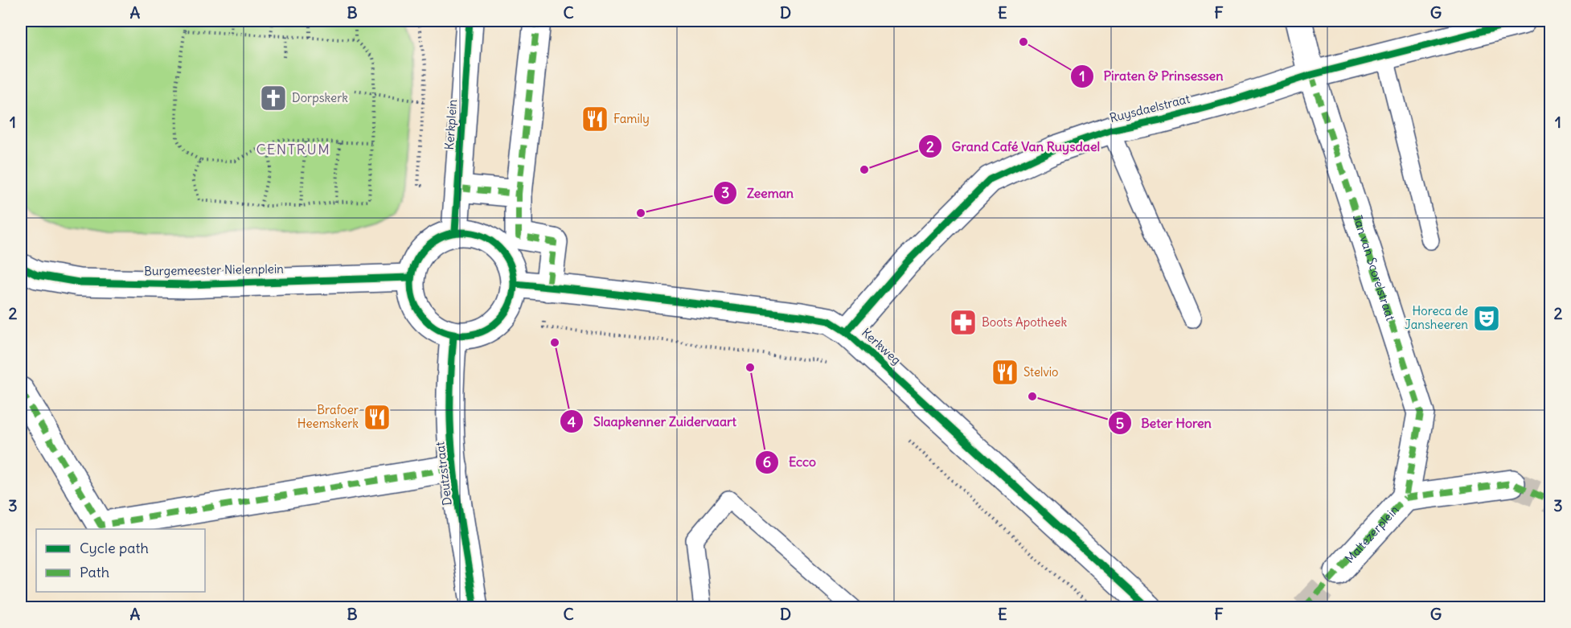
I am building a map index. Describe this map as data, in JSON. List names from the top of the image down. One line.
{"streets":{"street":["Ruysdaelstraat","Kerkplein","Jan van Scorelstraat","Burgemeester Nielenplein","Kerkweg","Deutzstraat","Maltezerplein"]},"crossings":[["Ruysdaelstraat","Jan van Scorelstraat"],["Ruysdaelstraat","Kerkweg"],["Kerkplein","Burgemeester Nielenplein"],["Kerkplein","Kerkweg"],["Kerkplein","Deutzstraat"],["Jan van Scorelstraat","Maltezerplein"],["Burgemeester Nielenplein","Kerkweg"],["Burgemeester Nielenplein","Deutzstraat"],["Kerkweg","Deutzstraat"]],"districts":["CENTRUM"],"places":{"other":["Piraten & Prinsessen","Grand Café Van Ruysdael","Zeeman","Slaapkenner Zuidervaart","Ecco","Beter Horen"],"church":["Dorpskerk"],"restaurant":["Family","Stelvio","Brafoer Heemskerk"],"theatre":["Horeca de Jansheeren"],"pharmacy":["Boots Apotheek"]},"legend":["Cycle path","Path"],"grid":{"columns":["A","B","C","D","E","F","G"],"rows":["1","2","3"]}}
